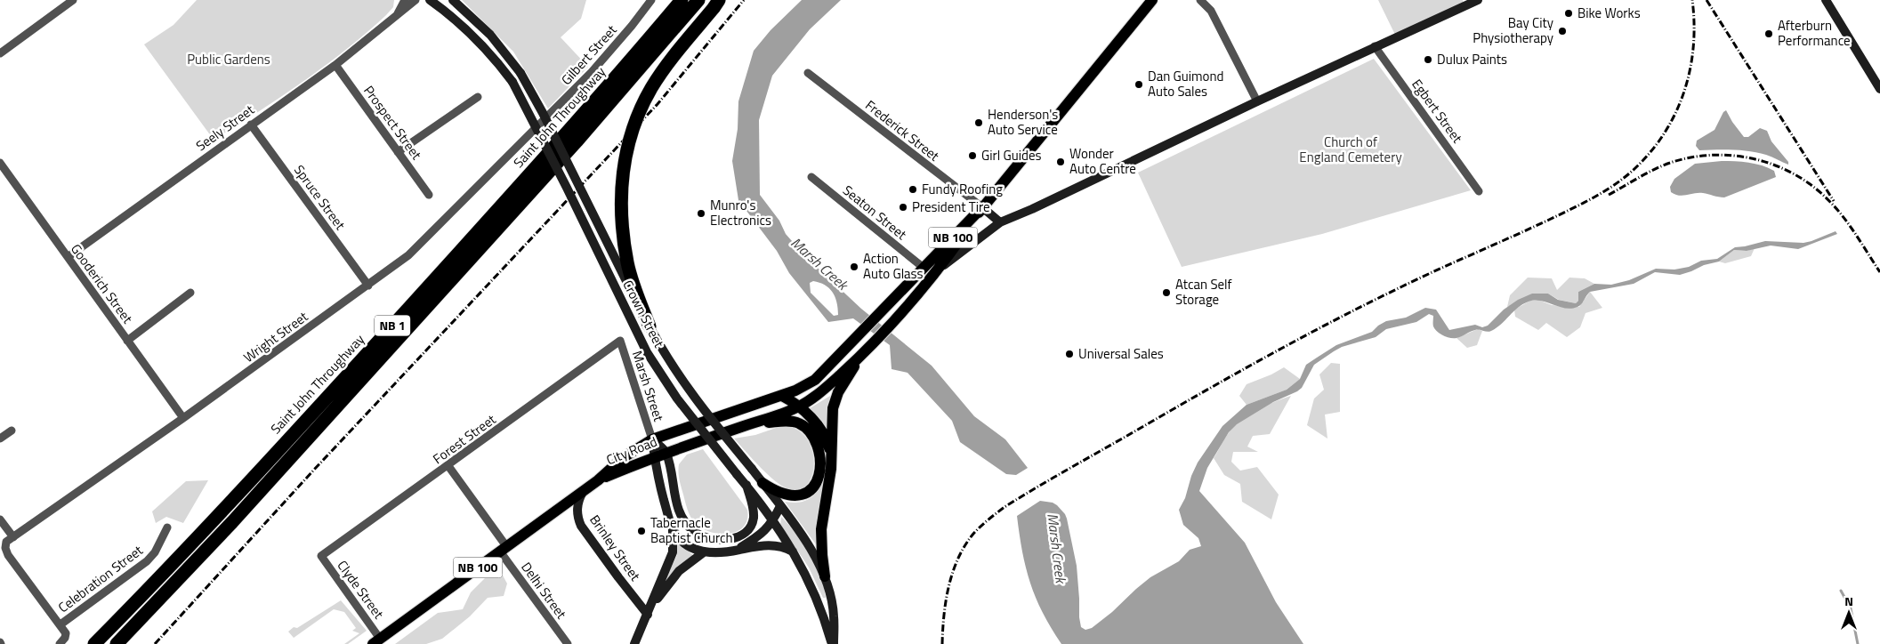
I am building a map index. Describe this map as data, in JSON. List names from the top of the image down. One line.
{"streets":{"highway":["Saint John Throughway","NB 1"],"main road":["NB 100","Crown Street","City Road","Brinley Street"],"street":["Gilbert Street","Egbert Street","Prospect Street","Seely Street","Frederick Street","Spruce Street","Seaton Street","Gooderich Street","Wright Street","Marsh Street","Forest Street","Celebration Street","Clyde Street","Delhi Street"]},"crossings":[["Gilbert Street","Wright Street"],["Prospect Street","Seely Street"],["Seely Street","Spruce Street"],["Seely Street","Gooderich Street"],["Frederick Street","NB 100"],["Spruce Street","Wright Street"],["Seaton Street","NB 100"],["Seaton Street","City Road"],["NB 100","City Road"],["NB 100","Brinley Street"],["NB 100","Clyde Street"],["NB 100","Delhi Street"],["Gooderich Street","Wright Street"],["Wright Street","Celebration Street"],["Marsh Street","Forest Street"],["Marsh Street","City Road"],["Forest Street","Clyde Street"],["Forest Street","Delhi Street"]],"water":["Marsh Creek"],"parks":["Public Gardens","Church of England Cemetery"],"places":["Bike Works","Bay City Physiotherapy","Afterburn Performance","Dulux Paints","Dan Guimond Auto Sales","Henderson's Auto Service","Girl Guides","Wonder Auto Centre","Fundy Roofing","President Tire","Munro's Electronics","Action Auto Glass","Atcan Self Storage","Universal Sales","Tabernacle Baptist Church"],"north":"top"}
